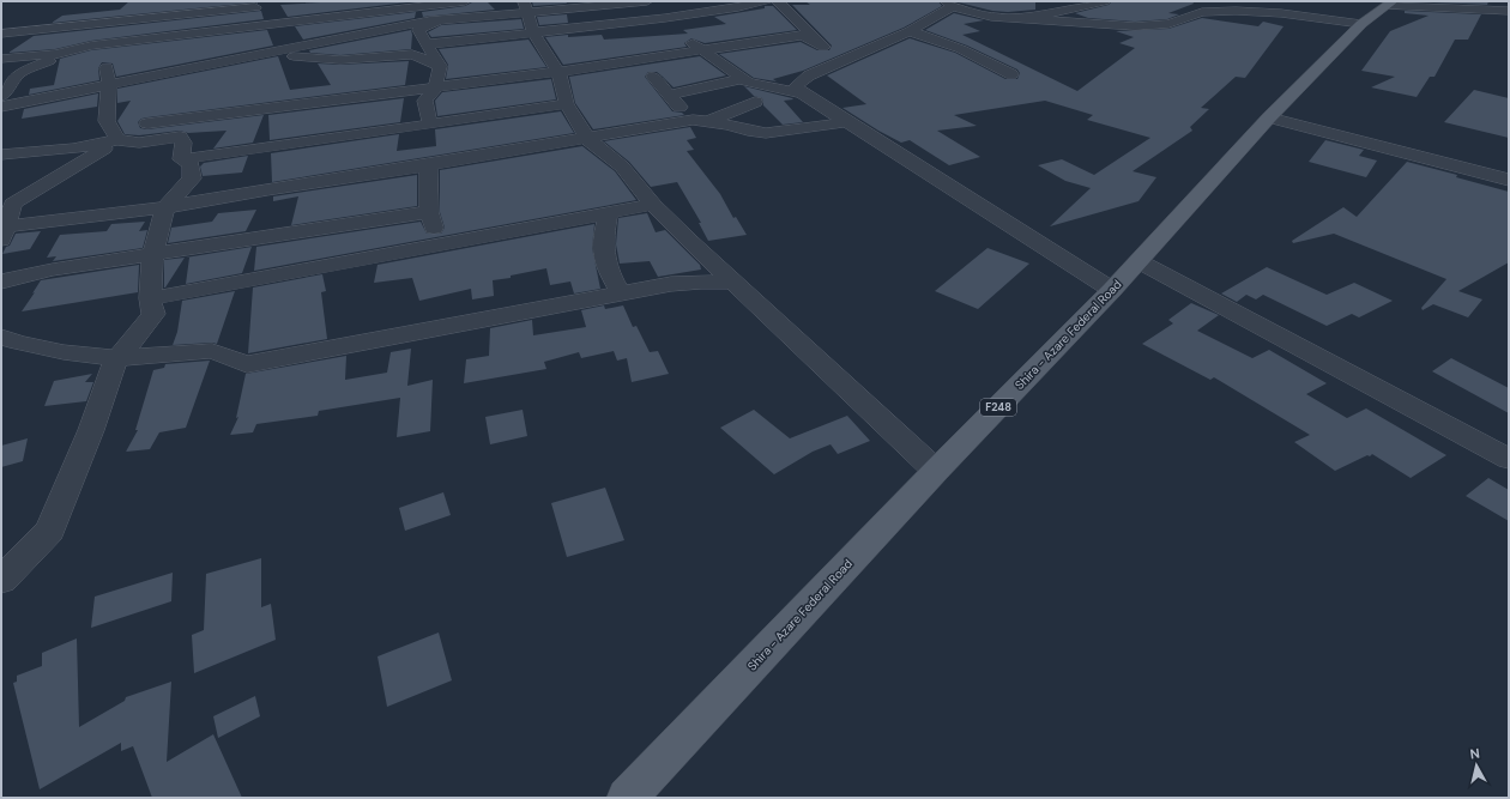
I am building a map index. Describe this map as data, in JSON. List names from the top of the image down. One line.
{"streets":{"main road":["Shira - Azare Federal Road","F248"]},"north":"top"}
